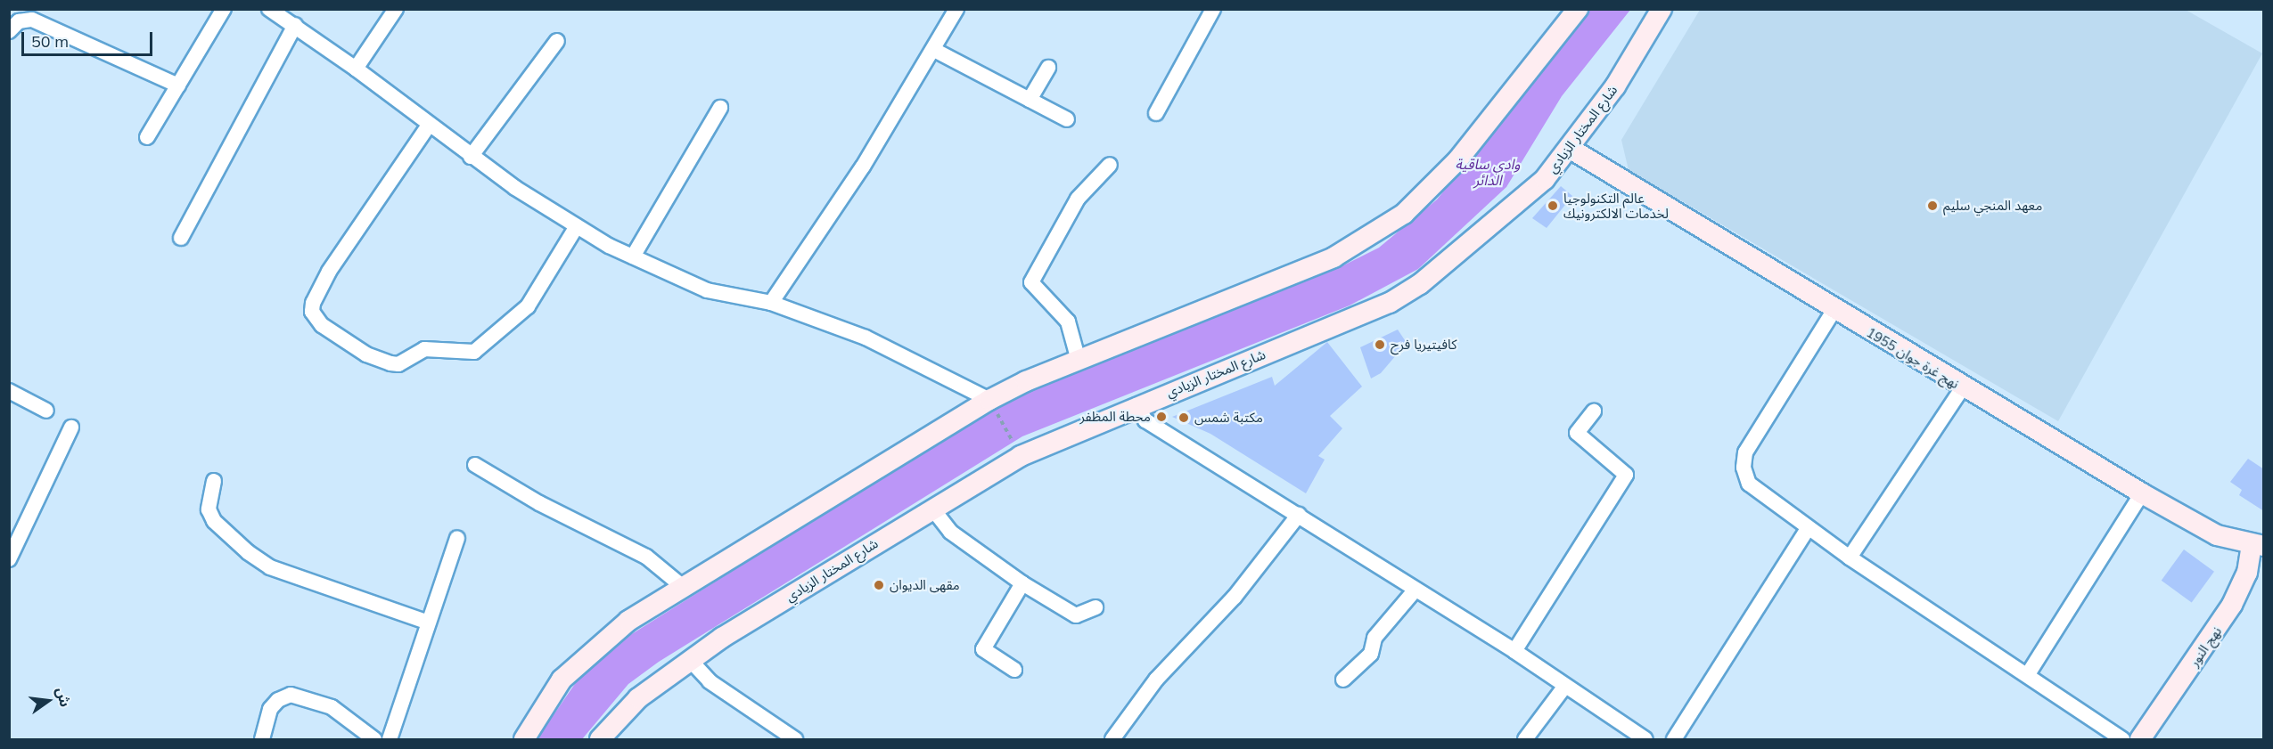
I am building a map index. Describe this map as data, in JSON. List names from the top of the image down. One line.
{"streets":{"street":["شارع المختار الزيادي","نهج غرة جوان 1955","نهج النور"]},"crossings":[["شارع المختار الزيادي","نهج غرة جوان 1955"],["نهج غرة جوان 1955","نهج النور"]],"water":["وادي ساقية الدائر"],"places":["عالم التكنولوجيا لخدمات الالكترونيك","معهد المنجي سليم","كافيتيريا فرح","محطة المظفر","مكتبة شمس","مقهى الديوان"],"scale_bar":"50 m","north":"right"}
